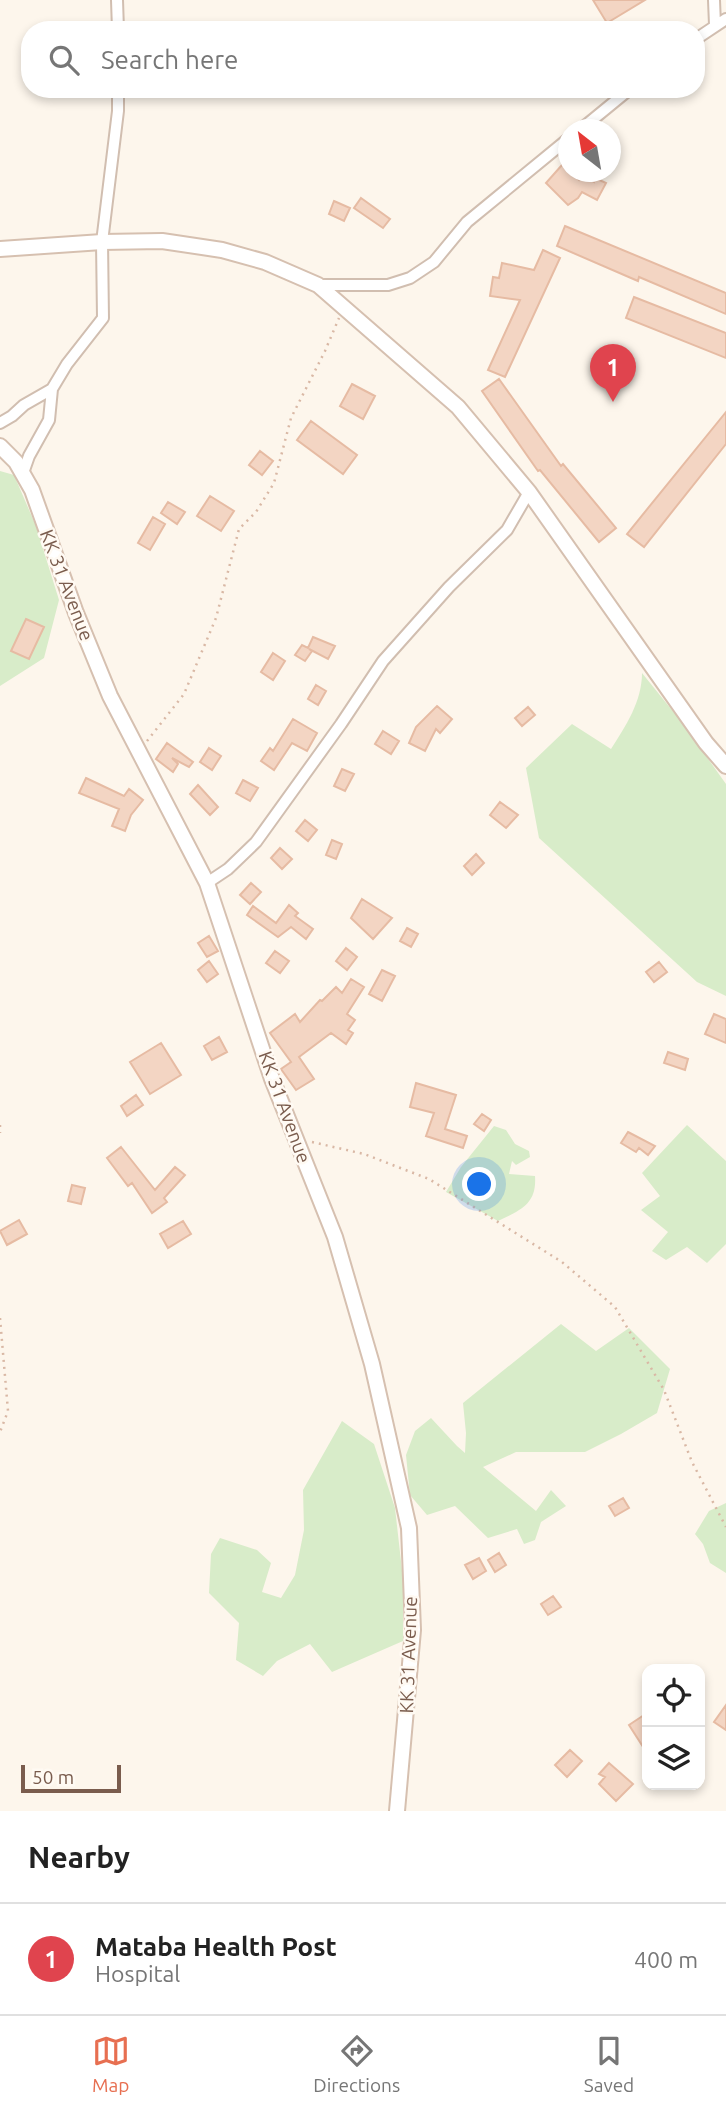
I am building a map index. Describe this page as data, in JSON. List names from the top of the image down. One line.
{"streets":{"street":["KK 31 Avenue"]},"scale_bar":"50 m","north":"top left","page":{"search":"Search here","pins":"1","scale":"50 m","heading":"Nearby","list":[{"mark":"1","name":"Mataba Health Post","note":"Hospital","value":"400 m"}],"nav":["Map","Directions","Saved"]}}
